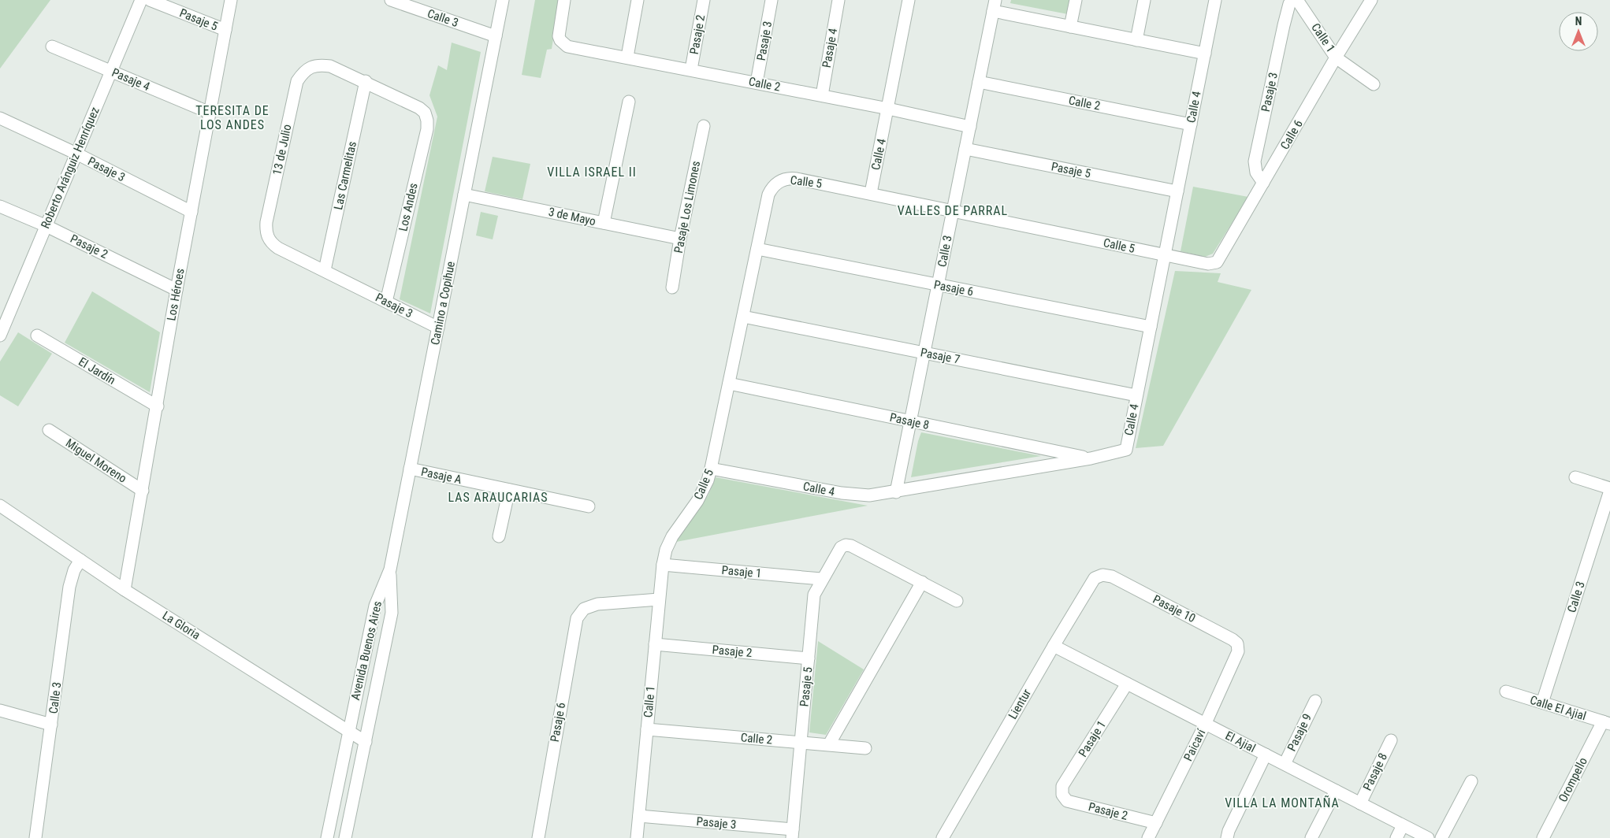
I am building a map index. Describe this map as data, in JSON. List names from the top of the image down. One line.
{"streets":{"street":["Calle 3","Pasaje 5","Pasaje 2","Calle 1","Pasaje 3","Pasaje 4","Calle 2","Calle 4","Calle 6","13 de Julio","Roberto Aránguiz Henríquez","Las Carmelitas","Calle 5","Los Andes","Pasaje Los Limones","3 de Mayo","Pasaje 6","Los Héroes","Camino a Copihue","Pasaje 7","El Jardín","Pasaje 8","Miguel Moreno","Pasaje A","Pasaje 1","Pasaje 10","La Gloria","Avenida Buenos Aires","Lientur","Calle El Ajial","Pasaje 9","El Ajial","Paicaví","Orompello"]},"crossings":[["Calle 3","Pasaje 5"],["Calle 3","Calle 2"],["Calle 3","Calle 4"],["Calle 3","Calle 5"],["Calle 3","Pasaje 6"],["Calle 3","Camino a Copihue"],["Calle 3","Pasaje 7"],["Calle 3","Pasaje 8"],["Calle 3","La Gloria"],["Calle 3","Calle El Ajial"],["Pasaje 5","Pasaje 2"],["Pasaje 5","Pasaje 3"],["Pasaje 5","Calle 2"],["Pasaje 5","Calle 4"],["Pasaje 5","Los Héroes"],["Pasaje 5","Pasaje 1"],["Pasaje 2","Calle 1"],["Pasaje 2","Calle 2"],["Pasaje 2","Roberto Aránguiz Henríquez"],["Pasaje 2","Los Héroes"],["Pasaje 2","Pasaje 1"],["Pasaje 2","Paicaví"],["Calle 1","Pasaje 3"],["Calle 1","Calle 2"],["Calle 1","Calle 6"],["Calle 1","Calle 5"],["Calle 1","Pasaje 6"],["Calle 1","Pasaje 1"],["Pasaje 3","Calle 2"],["Pasaje 3","Calle 6"],["Pasaje 3","13 de Julio"],["Pasaje 3","Roberto Aránguiz Henríquez"],["Pasaje 3","Las Carmelitas"],["Pasaje 3","Los Andes"],["Pasaje 3","Los Héroes"],["Pasaje 3","Camino a Copihue"],["Pasaje 4","Calle 2"],["Pasaje 4","Roberto Aránguiz Henríquez"],["Pasaje 4","Los Héroes"],["Calle 2","Calle 4"],["Calle 4","Calle 5"],["Calle 4","Pasaje 6"],["Calle 4","Pasaje 7"],["Calle 4","Pasaje 8"],["Calle 6","Calle 5"],["13 de Julio","Las Carmelitas"],["13 de Julio","Los Andes"],["Las Carmelitas","Los Andes"],["Calle 5","Pasaje 6"],["Calle 5","Pasaje 7"],["Calle 5","Pasaje 8"],["Calle 5","Pasaje 1"],["Pasaje Los Limones","3 de Mayo"],["3 de Mayo","Camino a Copihue"],["Los Héroes","El Jardín"],["Los Héroes","Miguel Moreno"],["Los Héroes","La Gloria"],["Camino a Copihue","Pasaje A"],["Camino a Copihue","Avenida Buenos Aires"],["Pasaje 8","El Ajial"],["Pasaje 1","El Ajial"],["Pasaje 10","Lientur"],["Pasaje 10","Paicaví"],["La Gloria","Avenida Buenos Aires"],["Lientur","El Ajial"],["Calle El Ajial","Orompello"],["Pasaje 9","El Ajial"],["El Ajial","Paicaví"]],"districts":["TERESITA DE LOS ANDES","VILLA ISRAEL II","VALLES DE PARRAL","LAS ARAUCARIAS","VILLA LA MONTAÑA"],"north":"top"}
